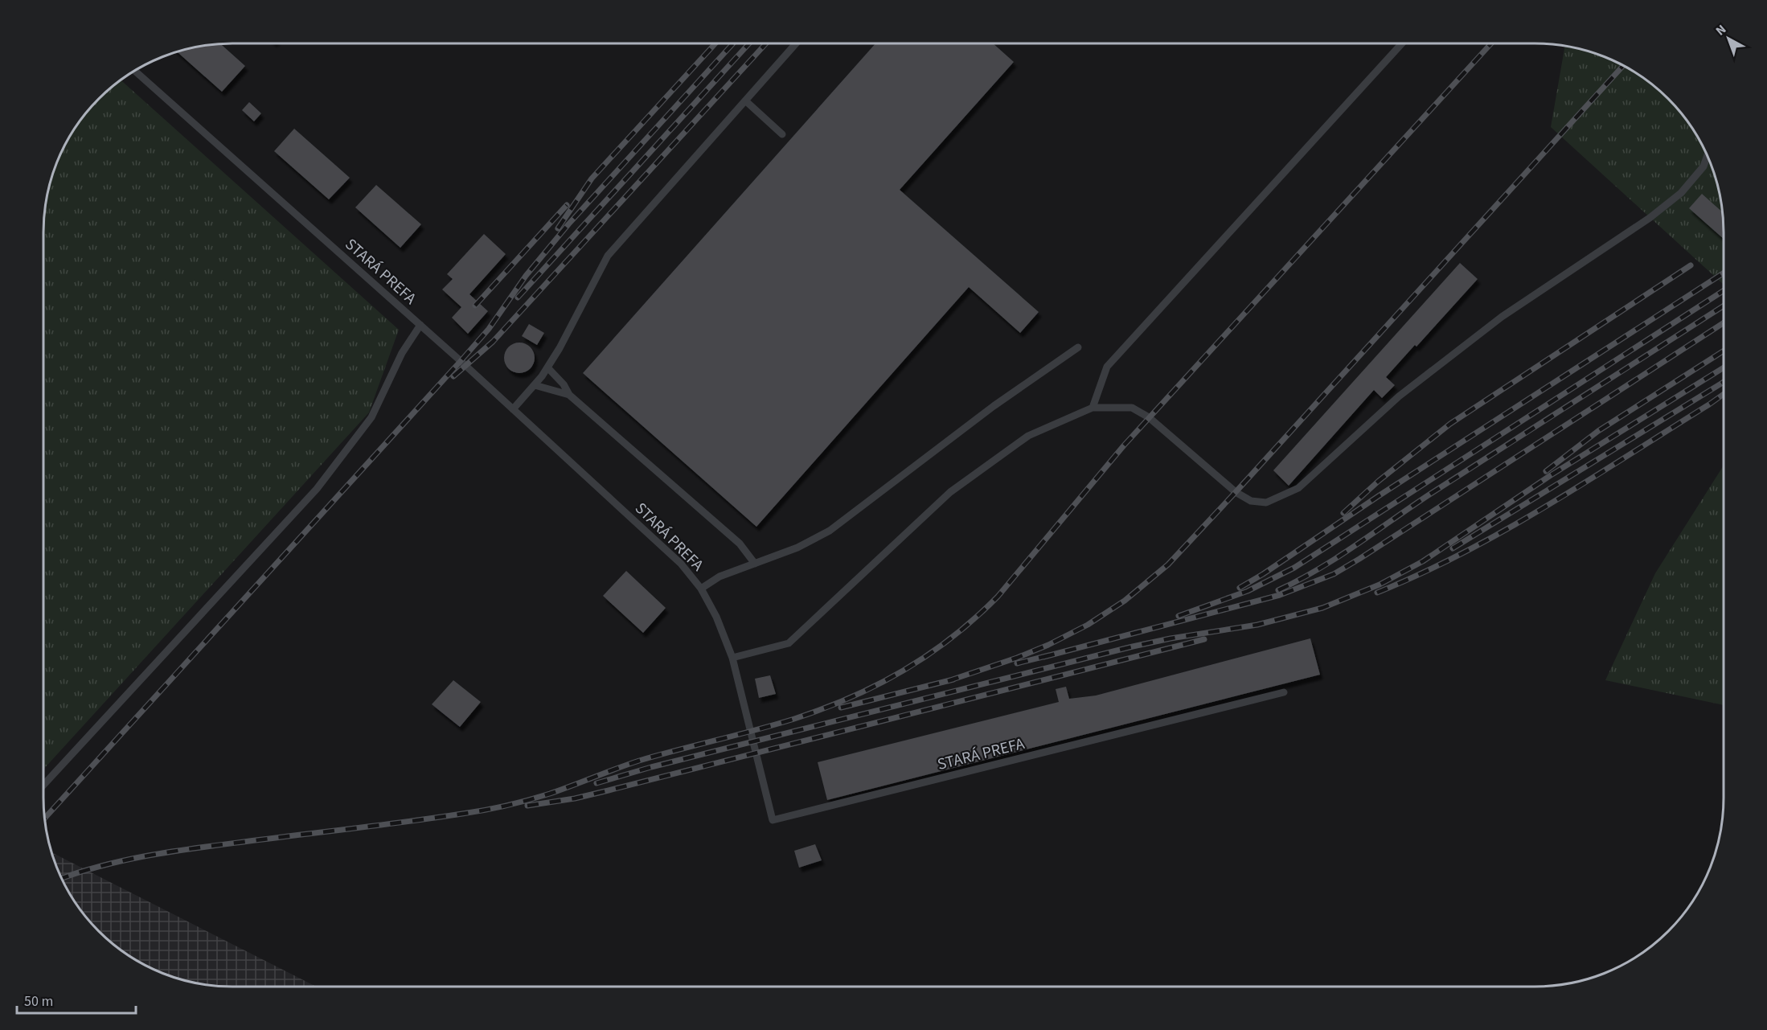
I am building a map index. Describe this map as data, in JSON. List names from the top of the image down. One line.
{"streets":{"lane":["STARÁ PREFA"]},"scale_bar":"50 m","north":"top left"}
